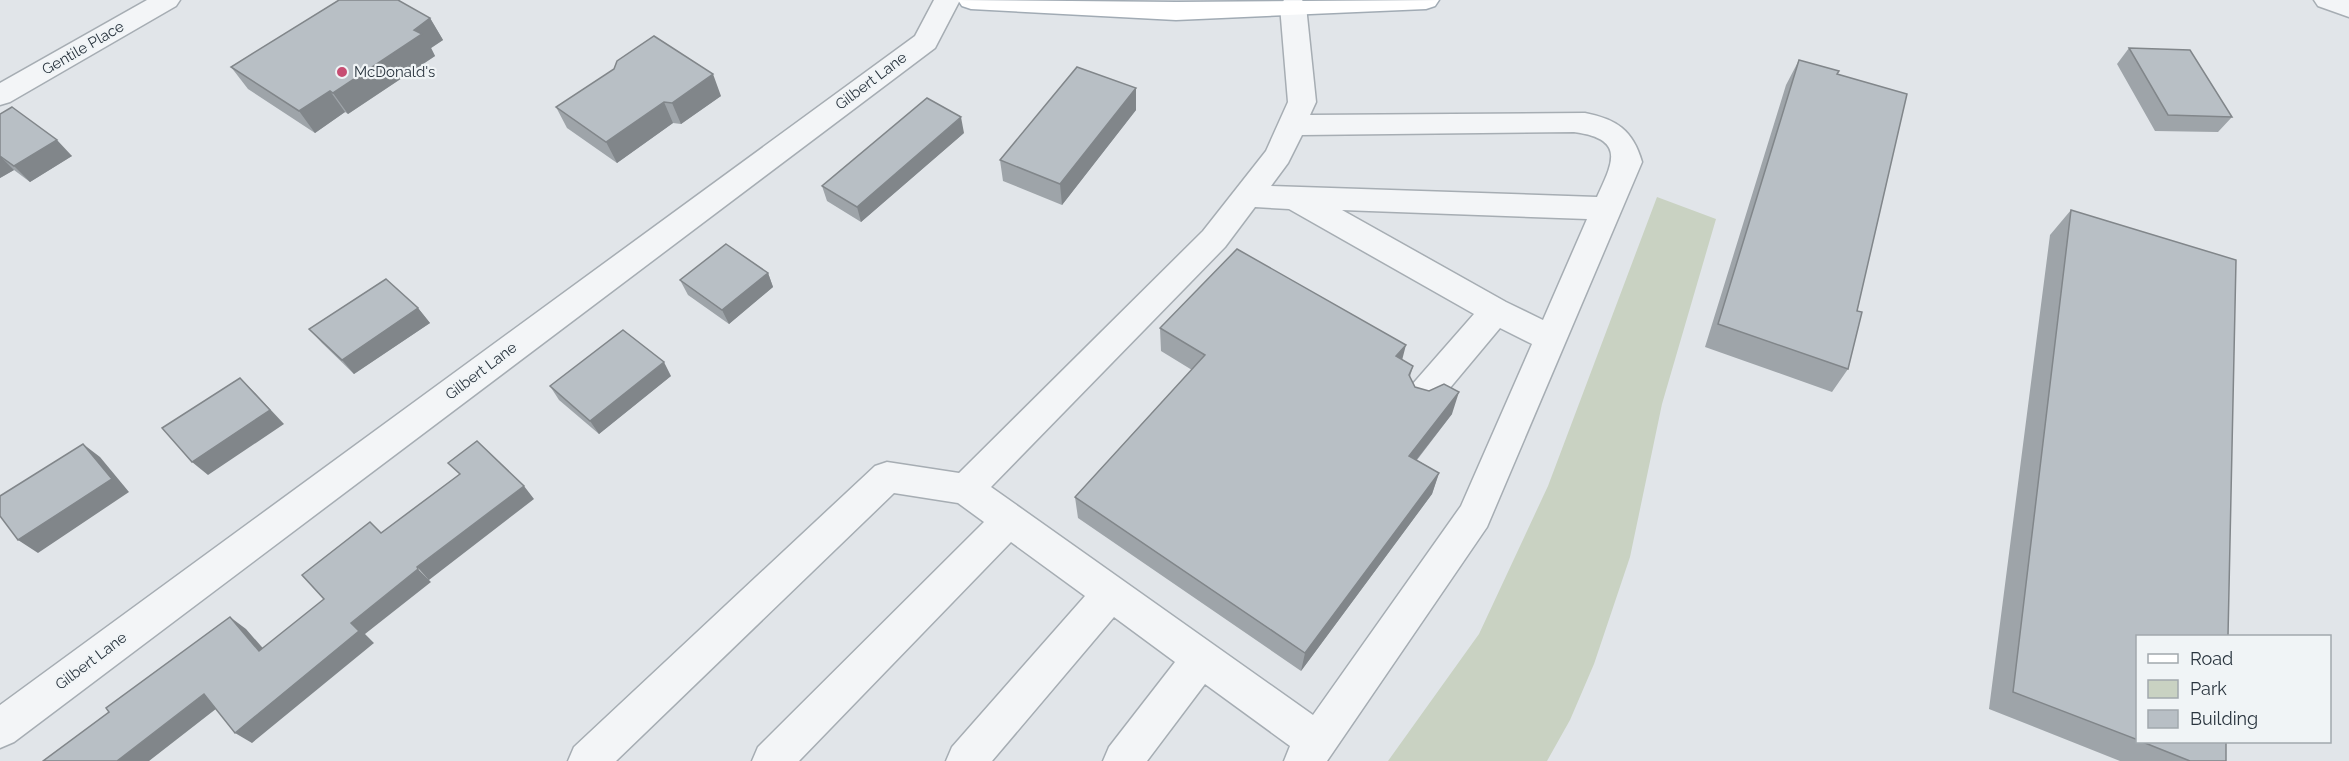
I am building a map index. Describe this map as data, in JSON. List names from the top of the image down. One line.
{"streets":{"street":["Gentile Place","Gilbert Lane"]},"places":["McDonald's"],"legend":["Road","Park","Building"]}
